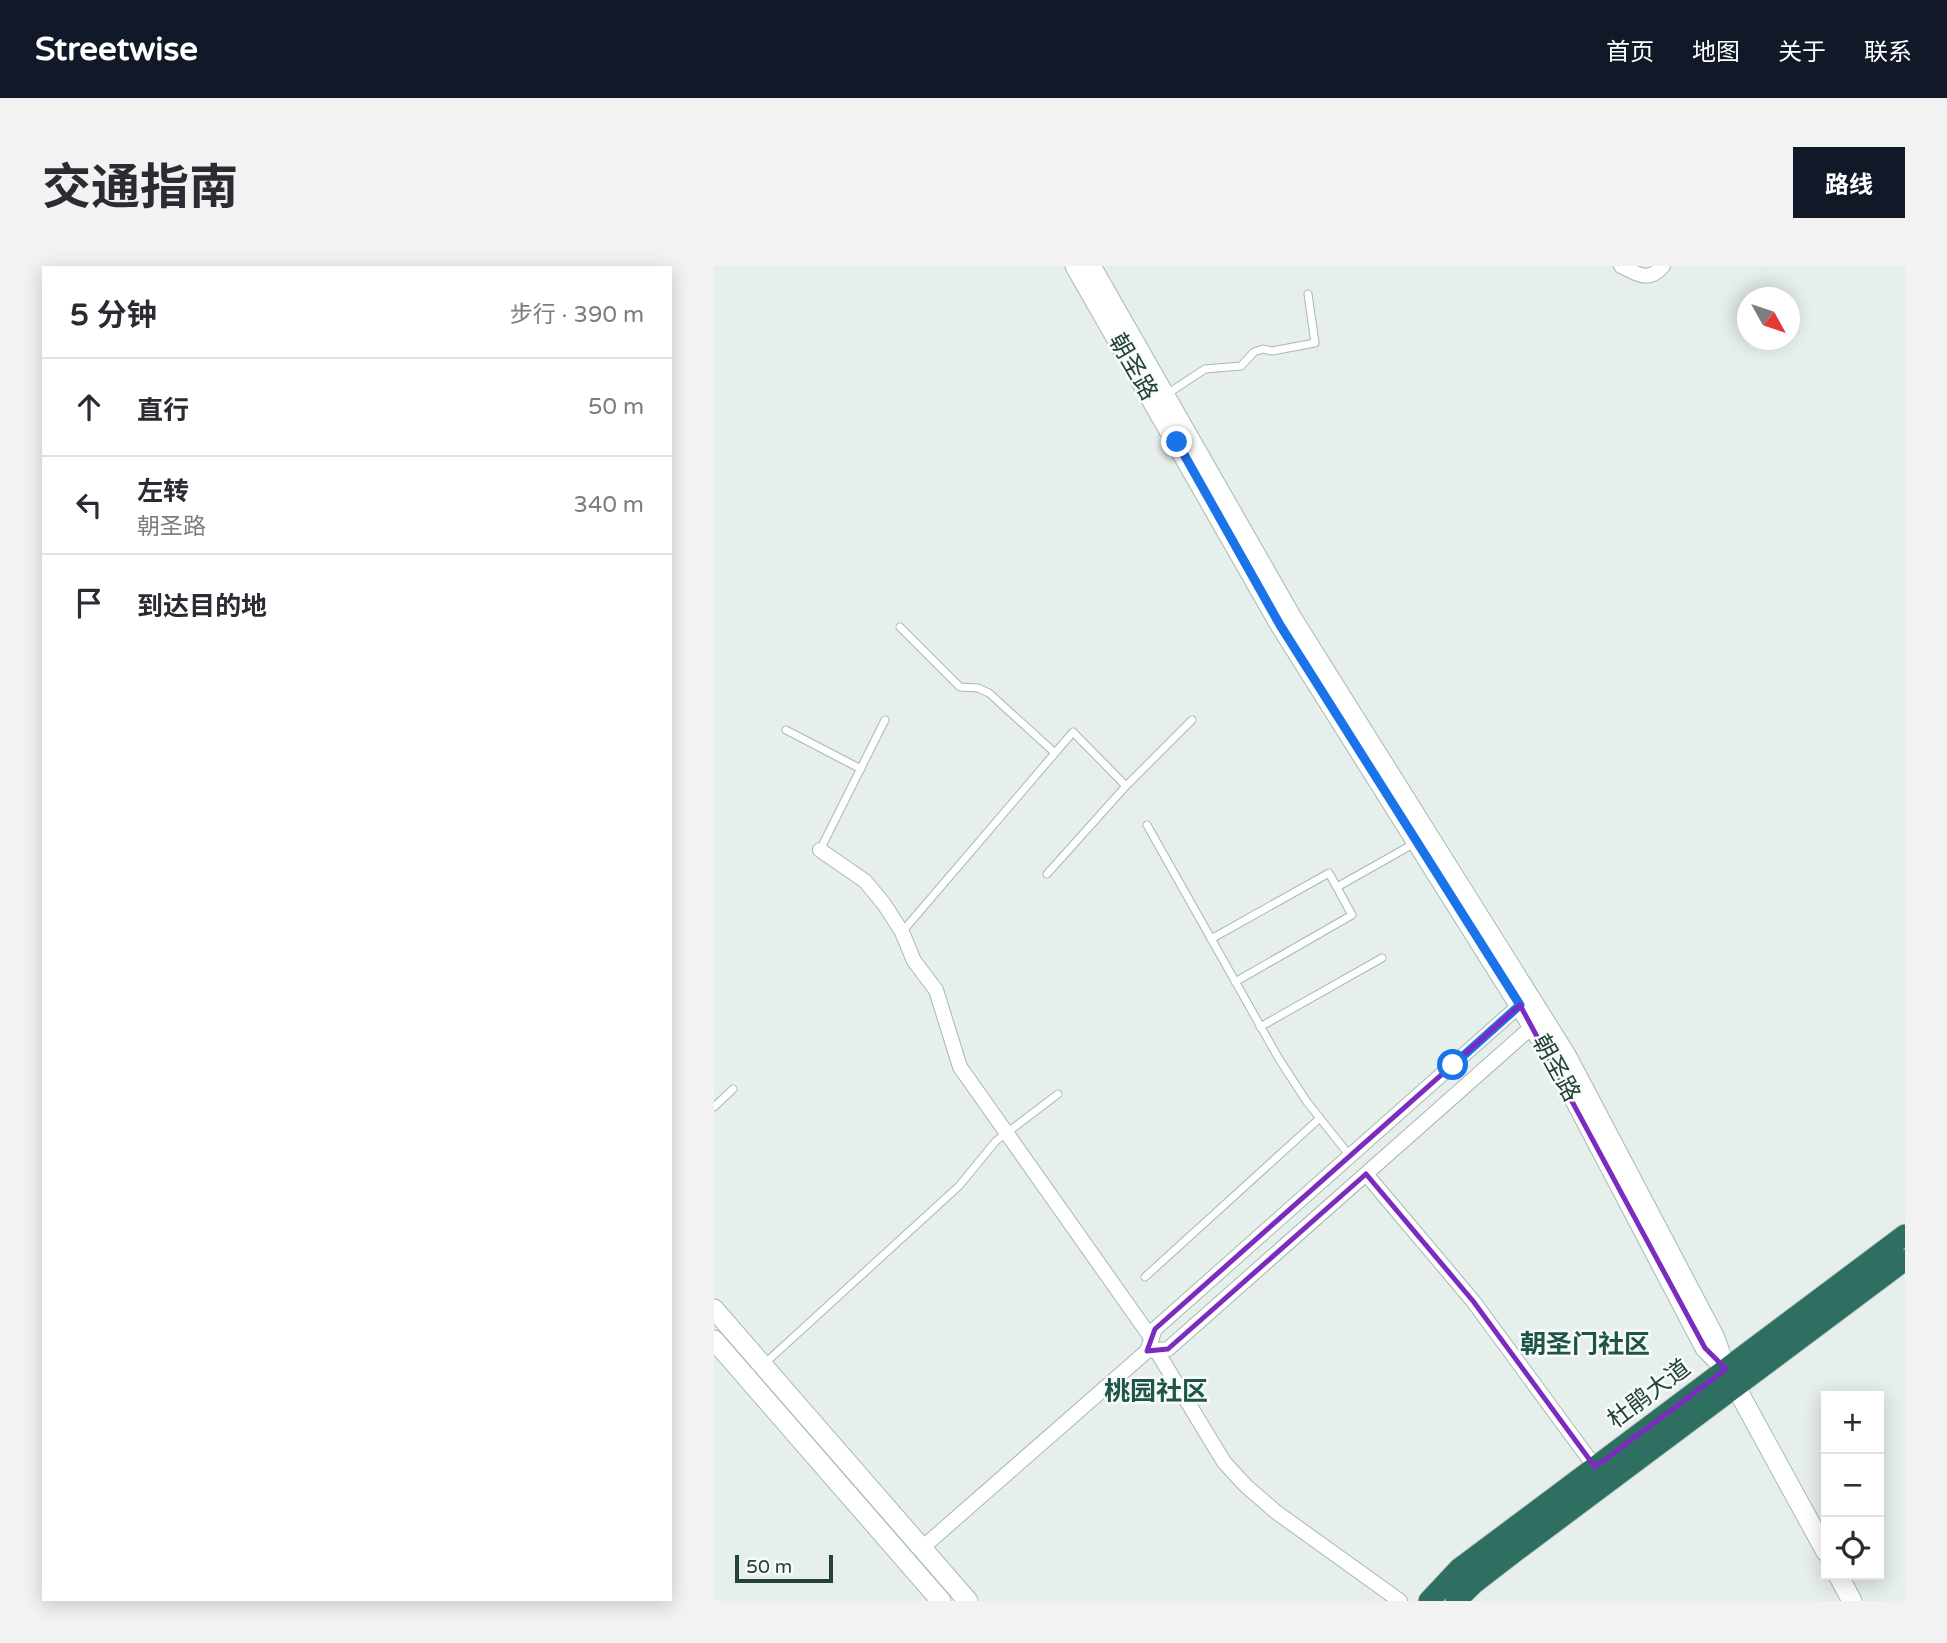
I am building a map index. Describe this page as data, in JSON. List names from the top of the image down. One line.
{"streets":{"highway":["杜鹃大道"],"main road":["朝圣路"]},"crossings":[["朝圣路","杜鹃大道"]],"districts":["朝圣门社区","桃园社区"],"scale_bar":"50 m","north":"bottom right","page":{"header":"Streetwise","nav":["首页","地图","关于","联系"],"title":"交通指南","buttons":"路线","heading":["5 分钟","步行 · 390 m"],"list":[["直行","50 m"],["左转","朝圣路","340 m"],"到达目的地"],"map_buttons":["+","−"],"scale":"50 m"}}
